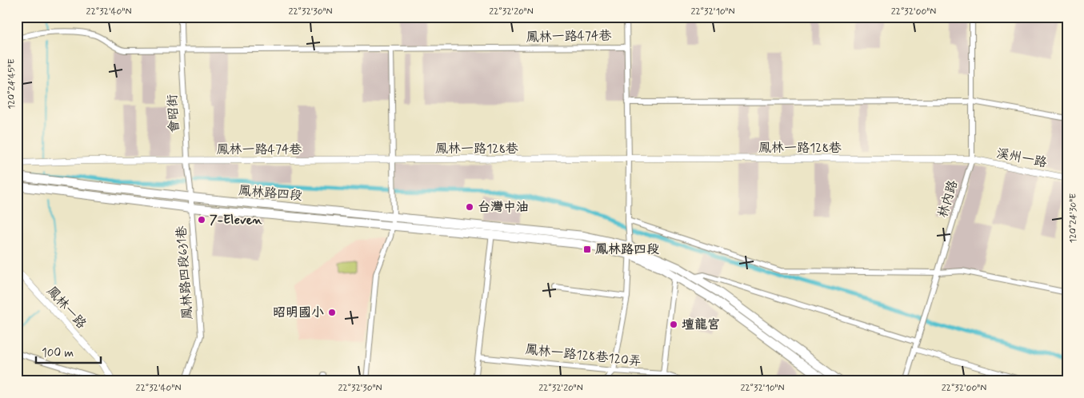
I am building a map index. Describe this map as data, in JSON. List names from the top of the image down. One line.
{"streets":{"main road":["鳳林路四段"],"street":["鳳林一路474巷","會昭街","鳳林一路128巷","溪州一路","林內路","鳳林路四段631巷","鳳林一路","鳳林一路128巷120弄"]},"crossings":[["鳳林一路474巷","會昭街"],["鳳林一路474巷","鳳林一路128巷"],["會昭街","鳳林路四段"],["會昭街","鳳林路四段631巷"],["鳳林一路128巷","溪州一路"],["鳳林一路128巷","林內路"],["溪州一路","林內路"],["鳳林路四段","鳳林路四段631巷"]],"places":{"other":["台灣中油","7-Eleven","昭明國小","壇龍宮"],"transit":["鳳林路四段"]},"scale_bar":"100 m","coordinates":["22°32'40\"N","22°32'30\"N","22°32'20\"N","22°32'10\"N","22°32'00\"N","120°24'45\"E","120°24'30\"E"]}
